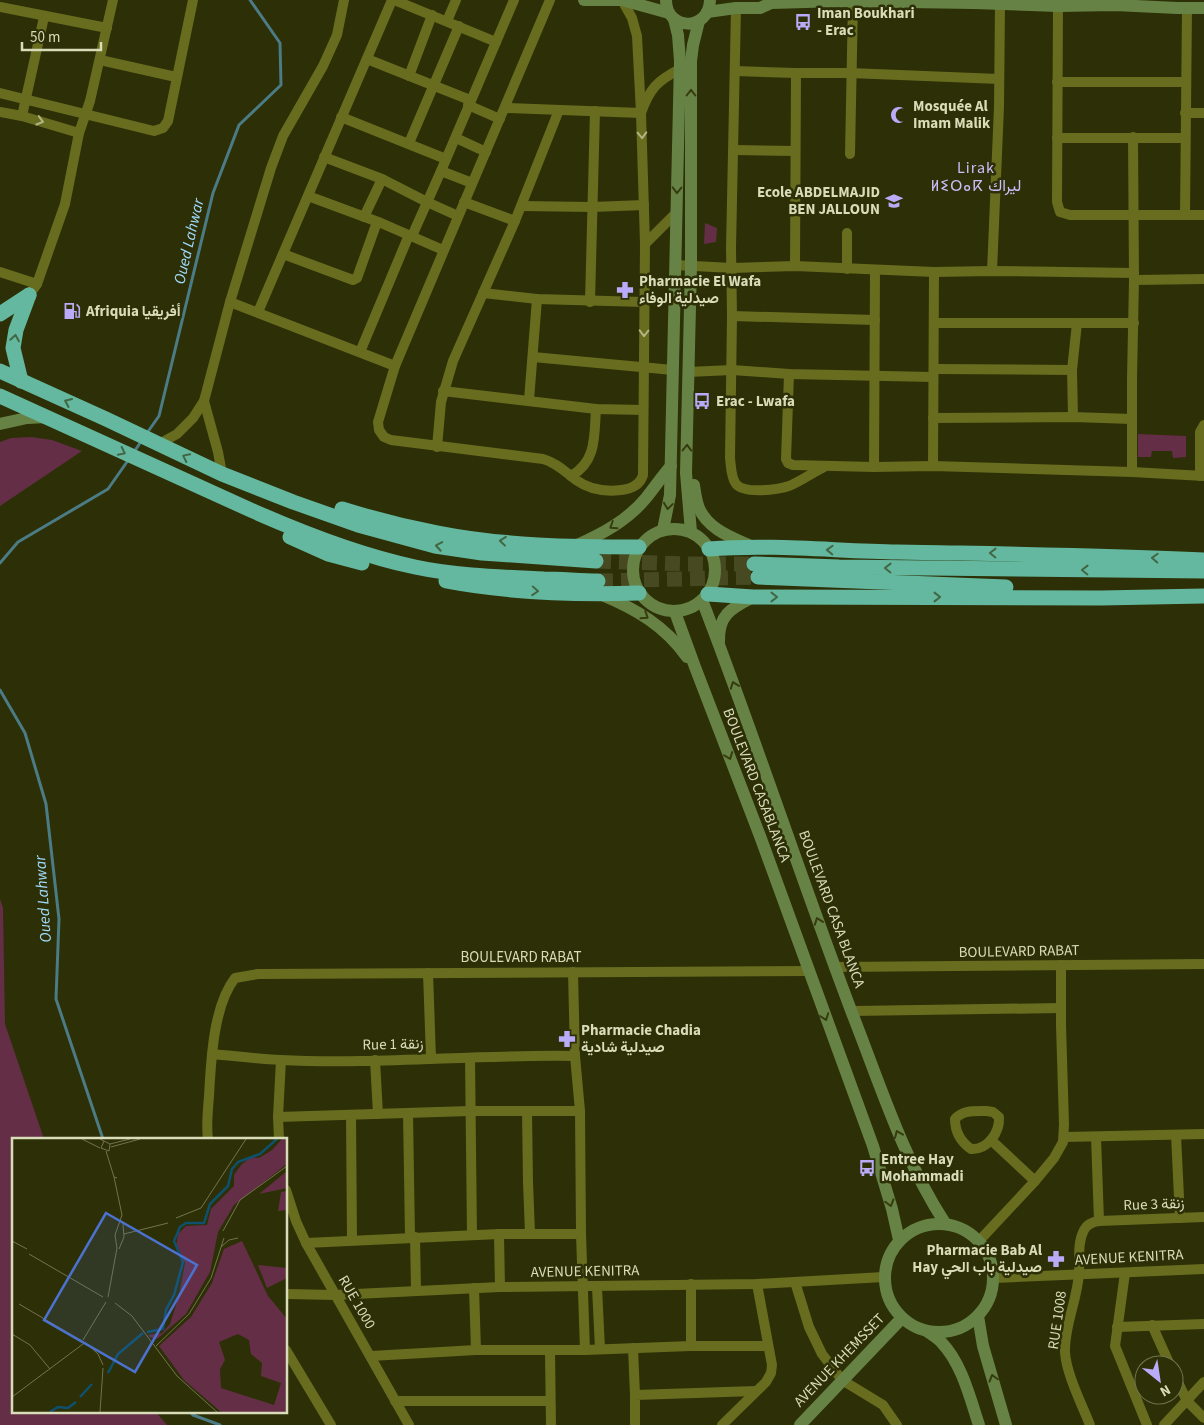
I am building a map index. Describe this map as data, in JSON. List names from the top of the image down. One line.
{"streets":{"main road":["BOULEVARD CASABLANCA","BOULEVARD CASA BLANCA","AVENUE KHEMSSET"],"street":["BOULEVARD RABAT","Rue 1 زنقة","Rue 3 زنقة","AVENUE KENITRA","RUE 1000","RUE 1008"]},"crossings":[["BOULEVARD CASABLANCA","BOULEVARD CASA BLANCA"],["BOULEVARD CASABLANCA","BOULEVARD RABAT"],["BOULEVARD CASA BLANCA","BOULEVARD RABAT"],["BOULEVARD CASA BLANCA","AVENUE KENITRA"],["BOULEVARD CASA BLANCA","AVENUE KHEMSSET"],["BOULEVARD RABAT","Rue 1 زنقة"],["Rue 3 زنقة","RUE 1008"],["AVENUE KENITRA","RUE 1000"],["AVENUE KENITRA","RUE 1008"],["AVENUE KENITRA","AVENUE KHEMSSET"]],"one_way":["BOULEVARD CASABLANCA"],"districts":["Lirak ⵍⵉⵔⴰⴽ ليراك"],"water":["Oued Lahwar"],"places":{"bus stop":["Iman Boukhari - Erac","Erac - Lwafa","Entree Hay Mohammadi"],"mosque":["Mosquée Al Imam Malik"],"school or university":["Ecole ABDELMAJID BEN JALLOUN"],"pharmacy":["Pharmacie El Wafa صيدلية الوفاء","Pharmacie Chadia صيدلية شادية","Pharmacie Bab Al Hay صيدلية باب الحي"],"fuel station":["Afriquia أفريقيا"]},"scale_bar":"50 m","north":"bottom right"}
